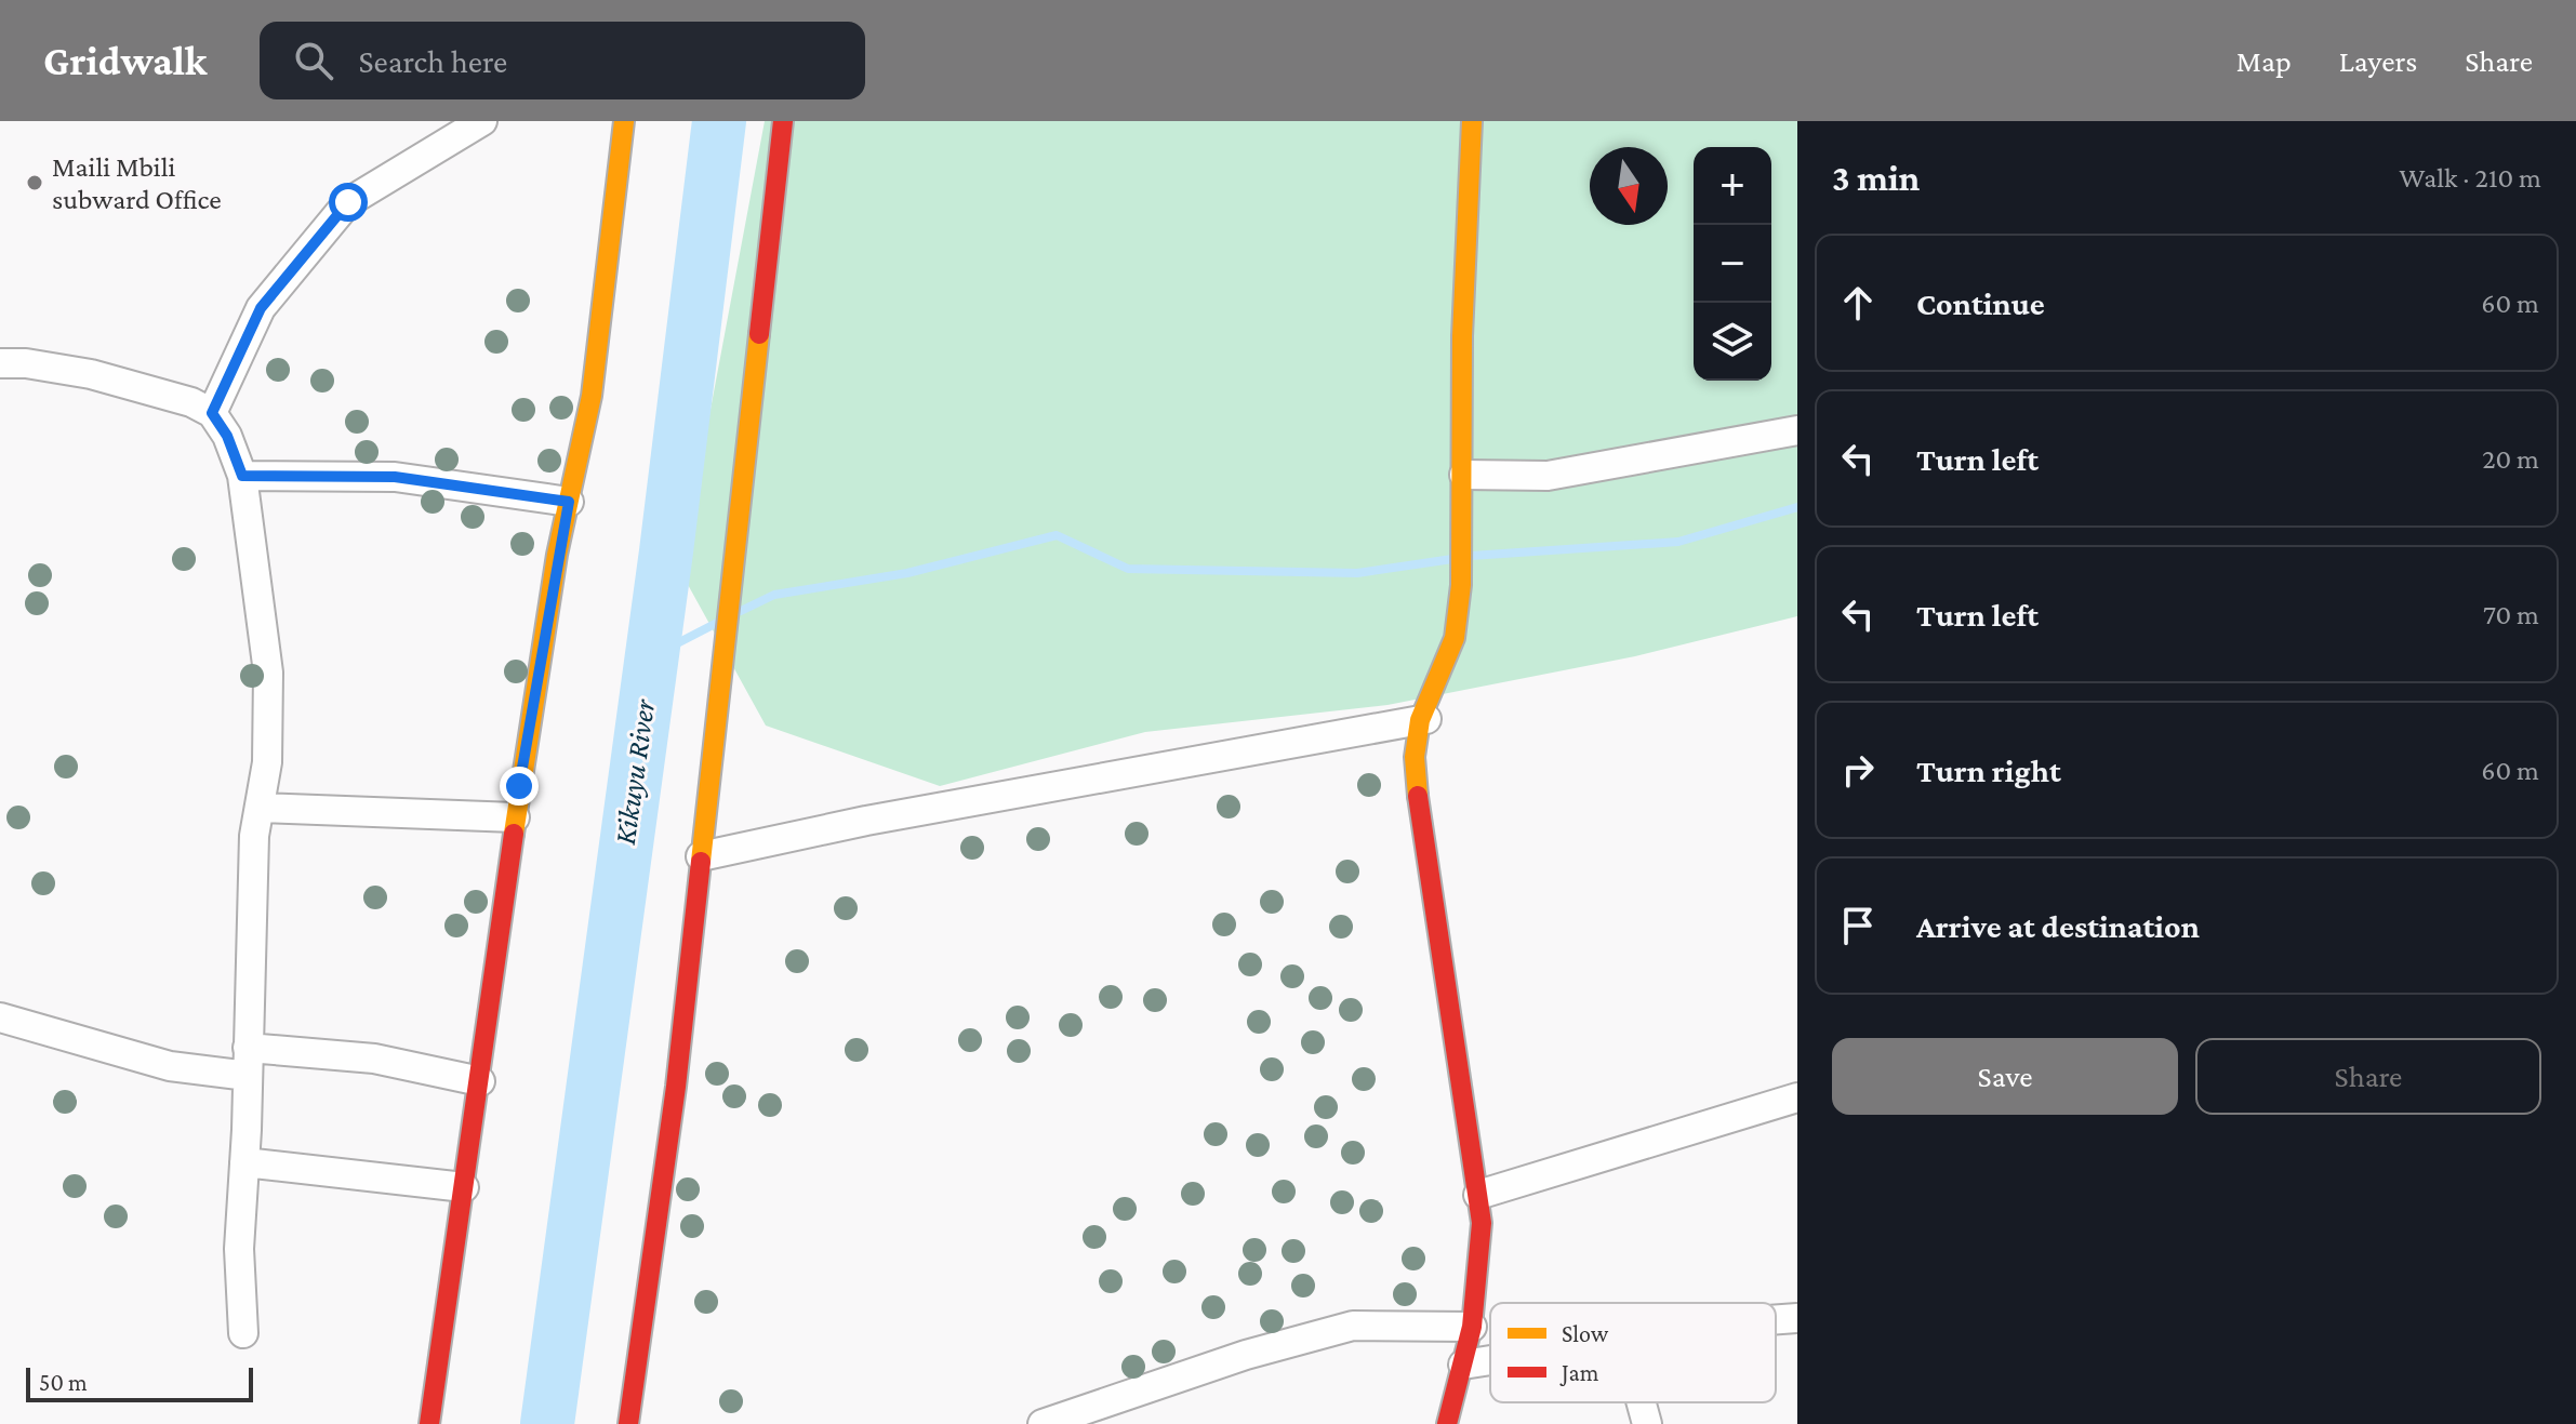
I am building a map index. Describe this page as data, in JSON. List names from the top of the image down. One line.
{"water":["Kikuyu River"],"places":["Maili Mbili subward Office"],"legend":["Slow","Jam"],"scale_bar":"50 m","north":"bottom","page":{"header":"Gridwalk","search":"Search here","nav":["Map","Layers","Share"],"heading":["3 min","Walk · 210 m"],"map_buttons":["+","−"],"list":[["Continue","60 m"],["Turn left","20 m"],["Turn left","70 m"],["Turn right","60 m"],"Arrive at destination"],"buttons":["Save","Share"],"scale":"50 m"}}
